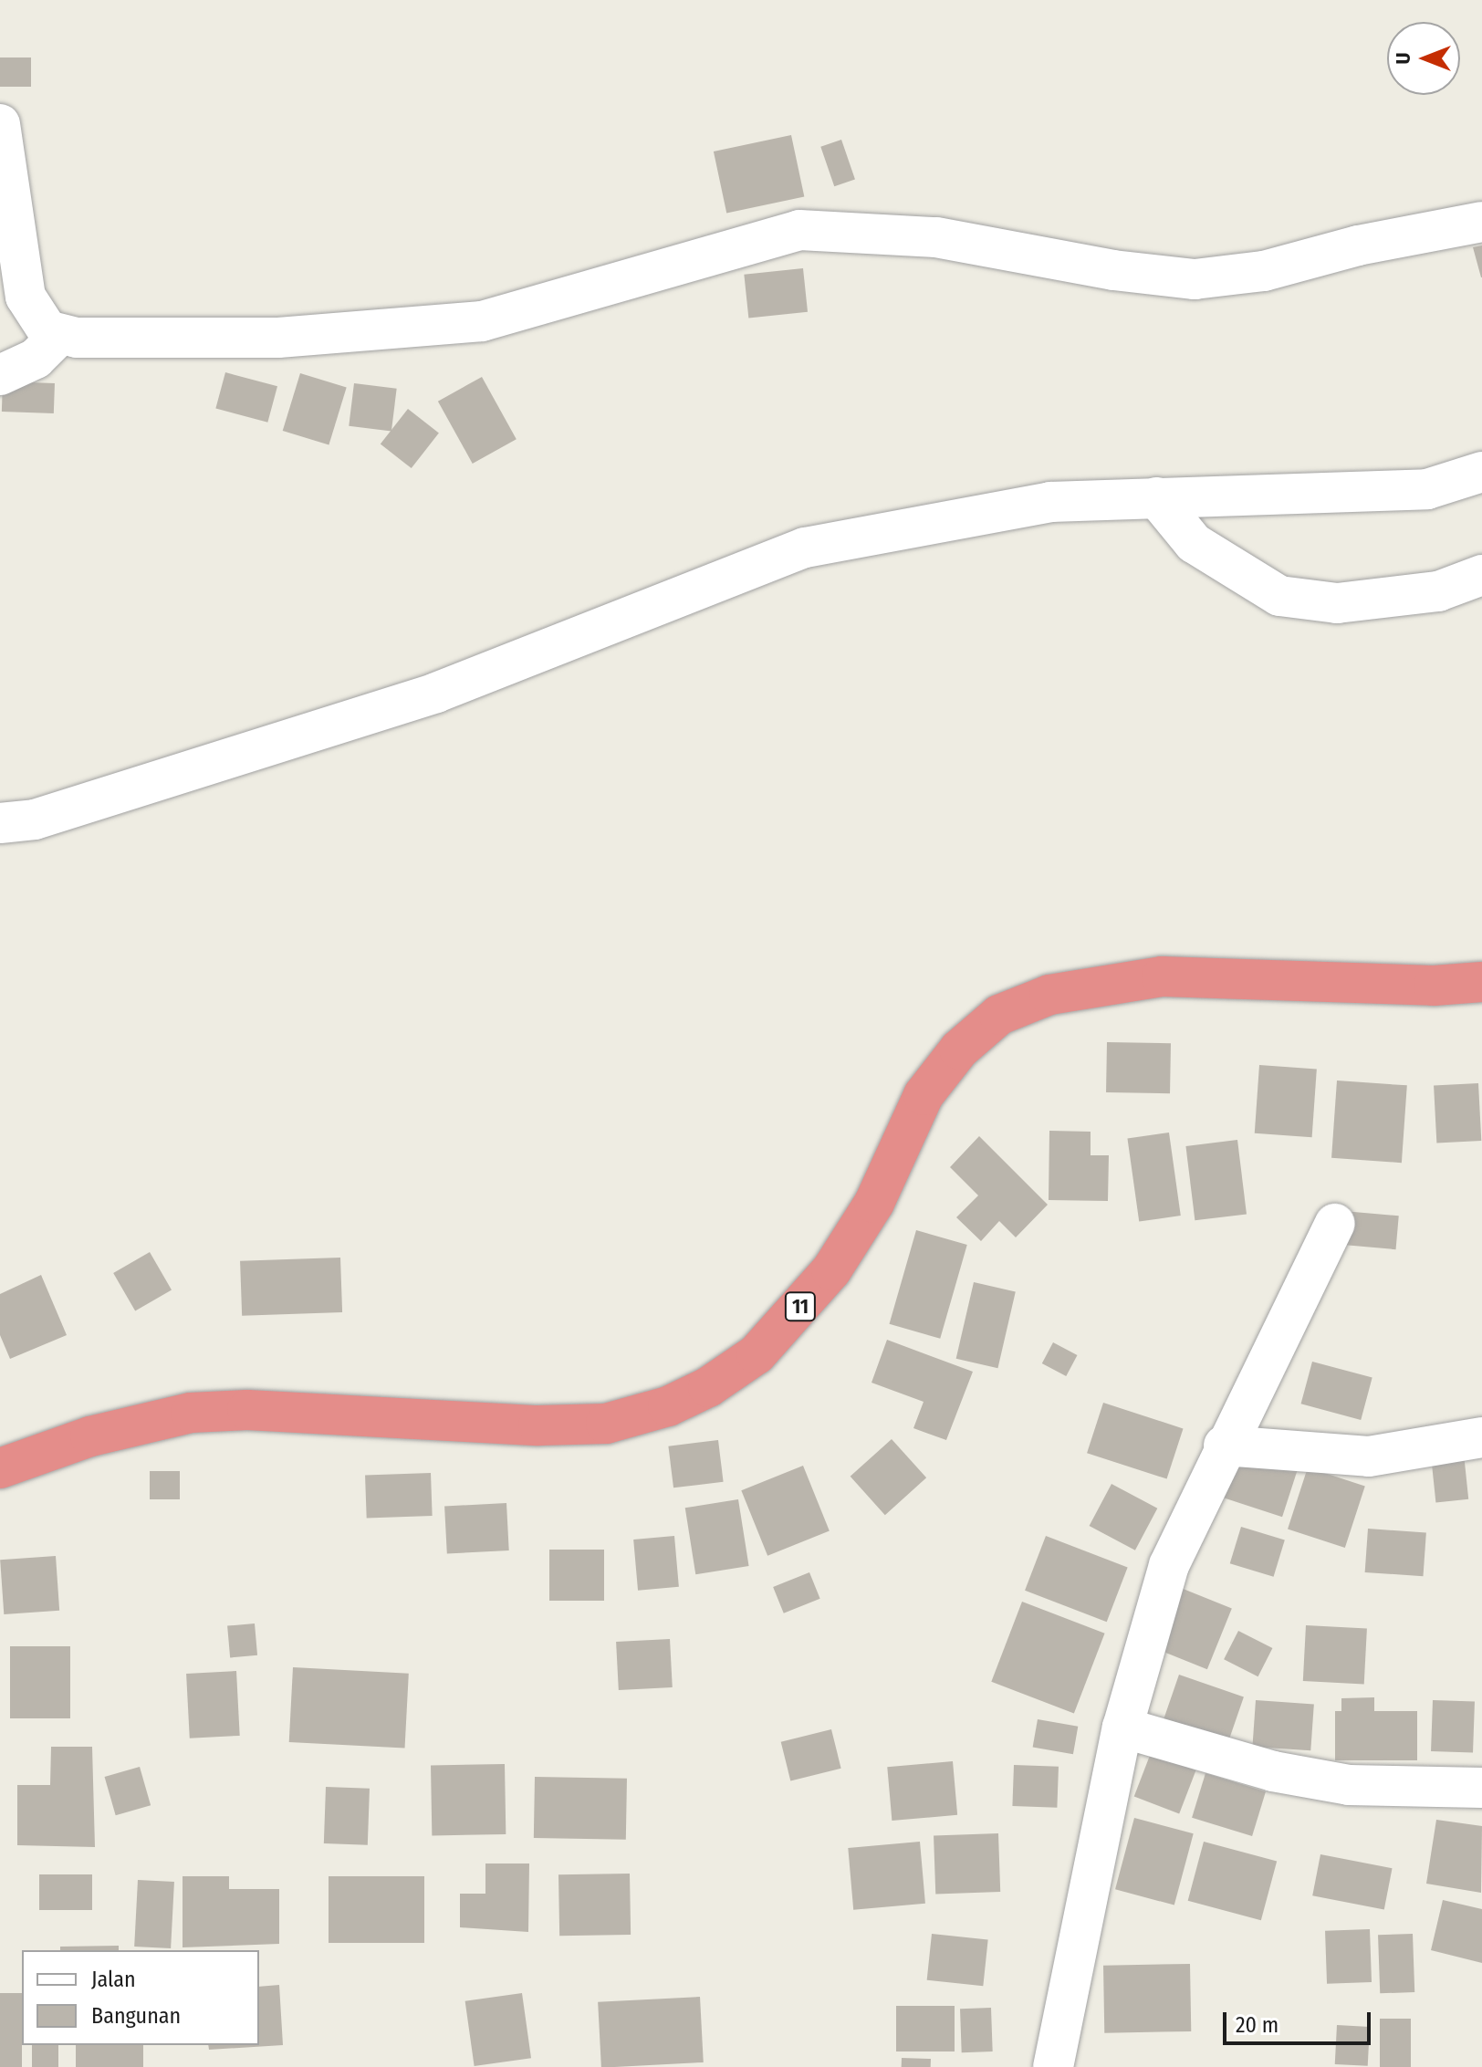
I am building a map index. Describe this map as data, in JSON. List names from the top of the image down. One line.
{"streets":{"highway":["11"]},"legend":["Jalan","Bangunan"],"scale_bar":"20 m","north":"left"}
